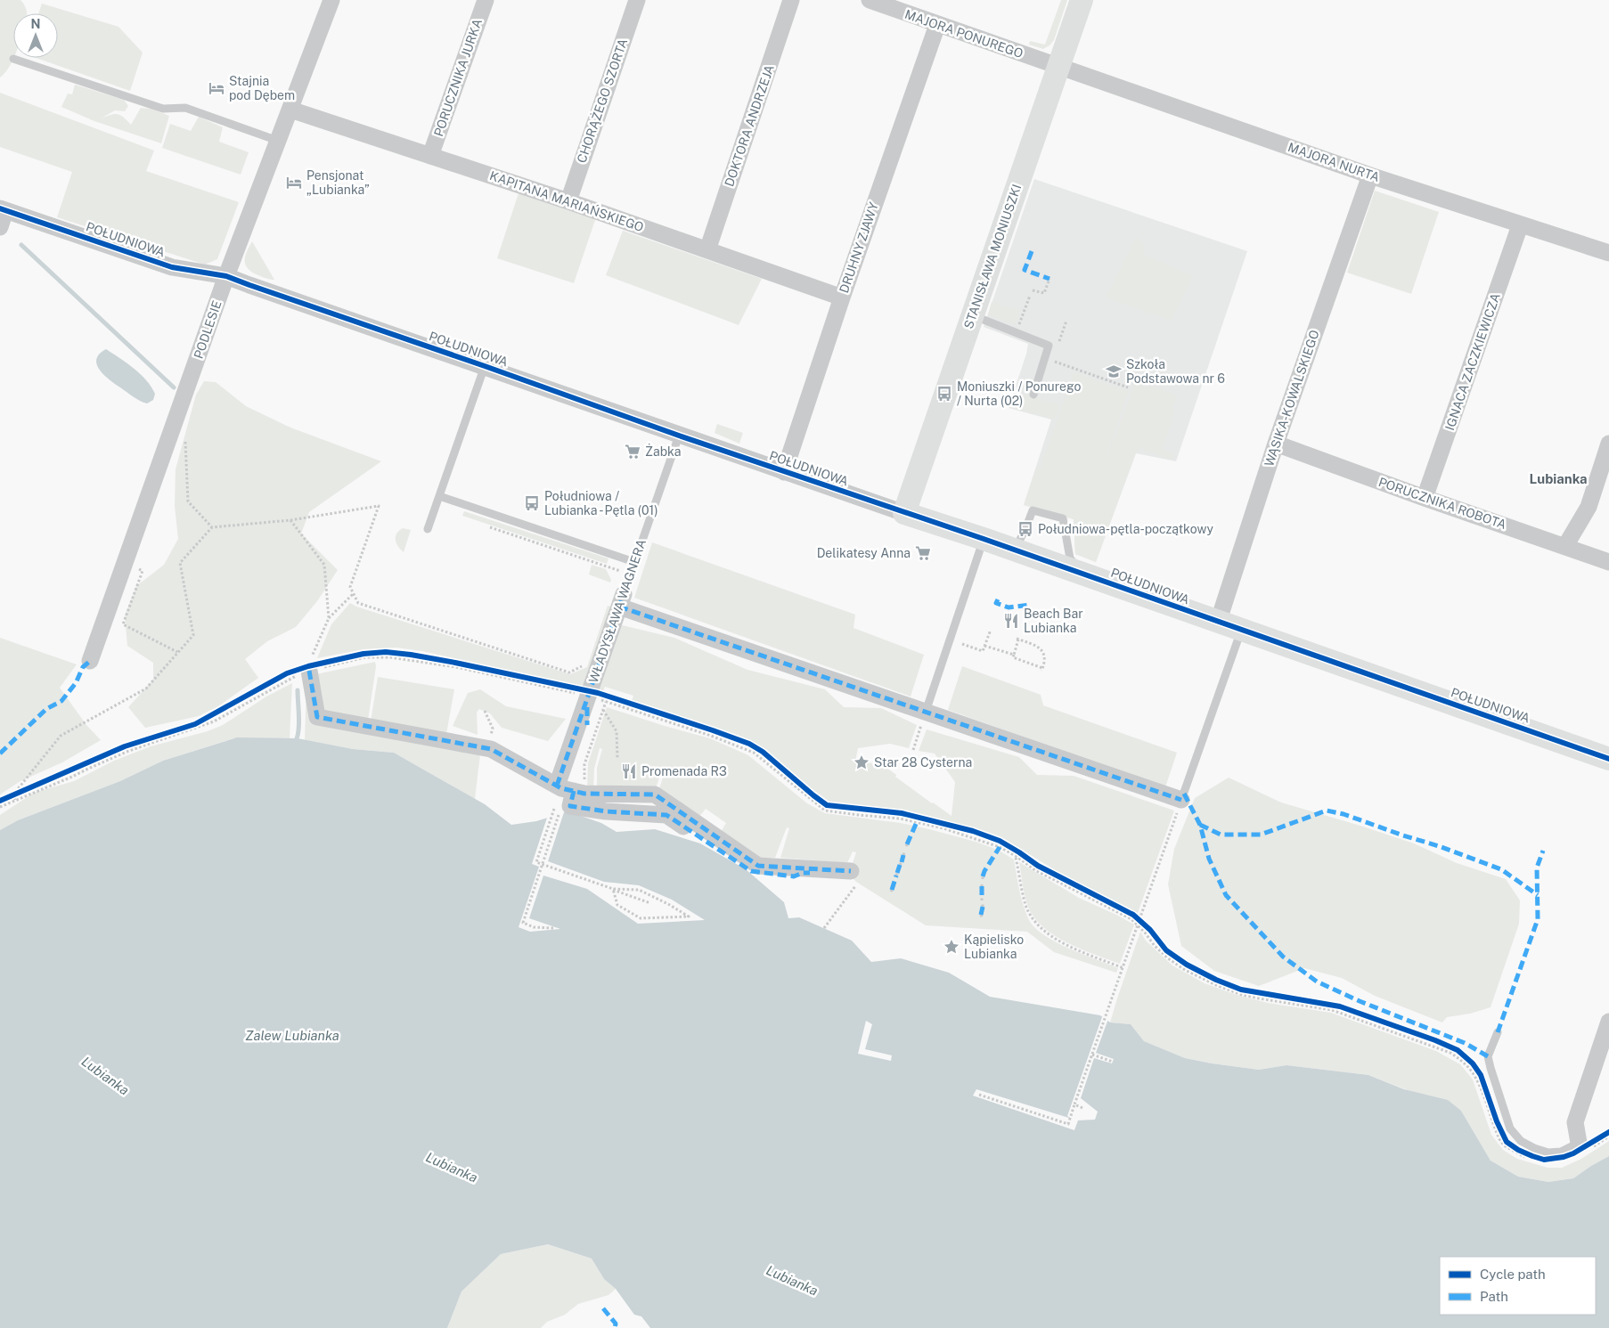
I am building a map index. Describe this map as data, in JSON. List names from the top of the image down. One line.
{"streets":{"street":["MAJORA PONUREGO","PORUCZNIKA JURKA","CHORĄŻEGO SZORTA","DOKTORA ANDRZEJA","MAJORA NURTA","KAPITANA MARIAŃSKIEGO","POŁUDNIOWA","DRUHNY ZJAWY","STANISŁAWA MONIUSZKI","PODLESIE","IGNACA ZACZKIEWICZA","WĄSIKA-KOWALSKIEGO","PORUCZNIKA ROBOTA","WŁADYSŁAWA WAGNERA"]},"crossings":[["MAJORA PONUREGO","MAJORA NURTA"],["MAJORA PONUREGO","DRUHNY ZJAWY"],["MAJORA PONUREGO","STANISŁAWA MONIUSZKI"],["PORUCZNIKA JURKA","KAPITANA MARIAŃSKIEGO"],["CHORĄŻEGO SZORTA","KAPITANA MARIAŃSKIEGO"],["DOKTORA ANDRZEJA","KAPITANA MARIAŃSKIEGO"],["MAJORA NURTA","STANISŁAWA MONIUSZKI"],["MAJORA NURTA","IGNACA ZACZKIEWICZA"],["MAJORA NURTA","WĄSIKA-KOWALSKIEGO"],["KAPITANA MARIAŃSKIEGO","DRUHNY ZJAWY"],["KAPITANA MARIAŃSKIEGO","PODLESIE"],["POŁUDNIOWA","DRUHNY ZJAWY"],["POŁUDNIOWA","STANISŁAWA MONIUSZKI"],["POŁUDNIOWA","PODLESIE"],["POŁUDNIOWA","WĄSIKA-KOWALSKIEGO"],["POŁUDNIOWA","WŁADYSŁAWA WAGNERA"],["IGNACA ZACZKIEWICZA","PORUCZNIKA ROBOTA"],["WĄSIKA-KOWALSKIEGO","PORUCZNIKA ROBOTA"]],"districts":["Lubianka"],"water":["Zalew Lubianka","Lubianka"],"places":{"hotel":["Stajnia pod Dębem","Pensjonat „Lubianka”"],"school or university":["Szkoła Podstawowa nr 6"],"bus stop":["Moniuszki / Ponurego / Nurta (02)","Południowa / Lubianka - Pętla (01)","Południowa-pętla-początkowy"],"supermarket":["Żabka","Delikatesy Anna"],"restaurant":["Beach Bar Lubianka","Promenada R3"],"place":["Star 28 Cysterna","Kąpielisko Lubianka"]},"legend":["Cycle path","Path"],"north":"top"}
